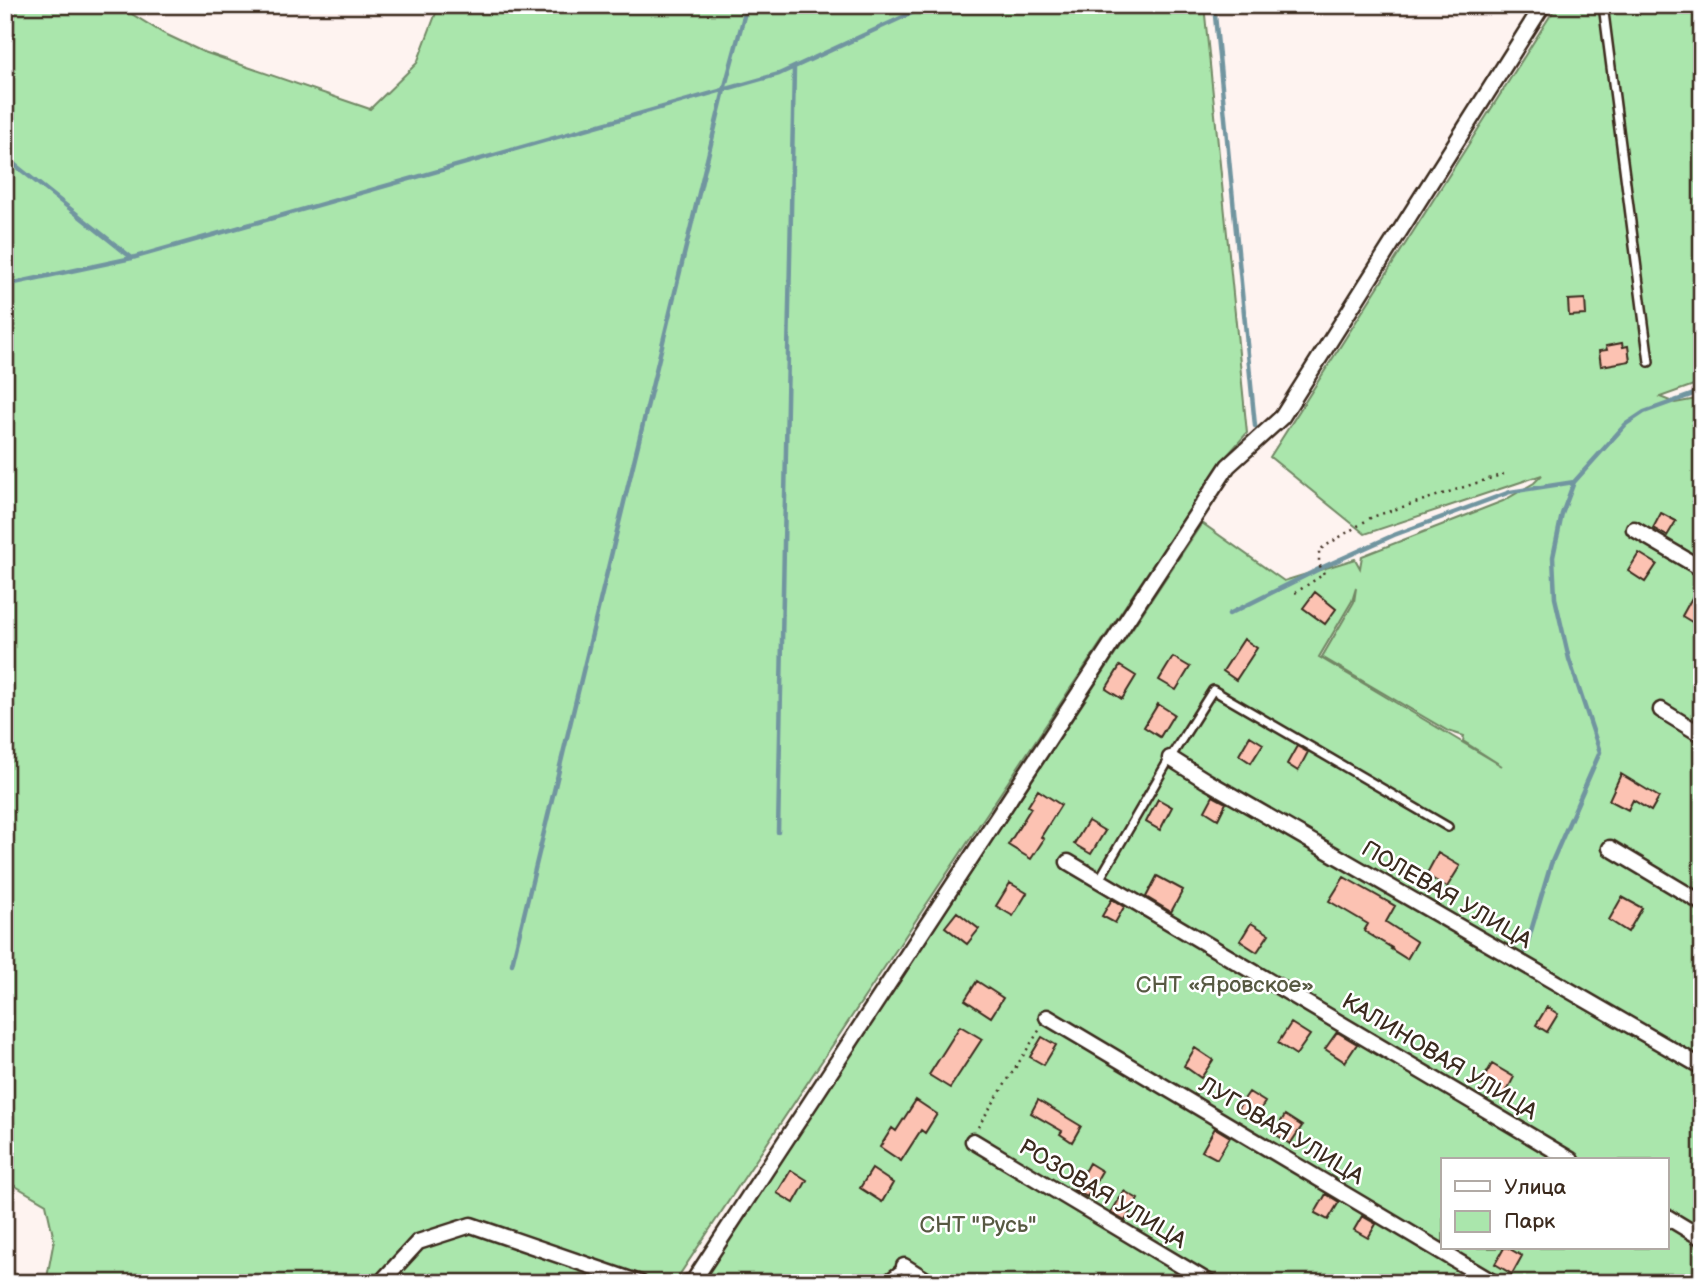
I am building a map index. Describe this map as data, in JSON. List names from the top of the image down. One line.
{"streets":{"street":["ПОЛЕВАЯ УЛИЦА","КАЛИНОВАЯ УЛИЦА","ЛУГОВАЯ УЛИЦА","РОЗОВАЯ УЛИЦА"]},"parks":["СНТ «Яровское»","СНТ \"Русь\""],"legend":["Улица","Парк"]}
